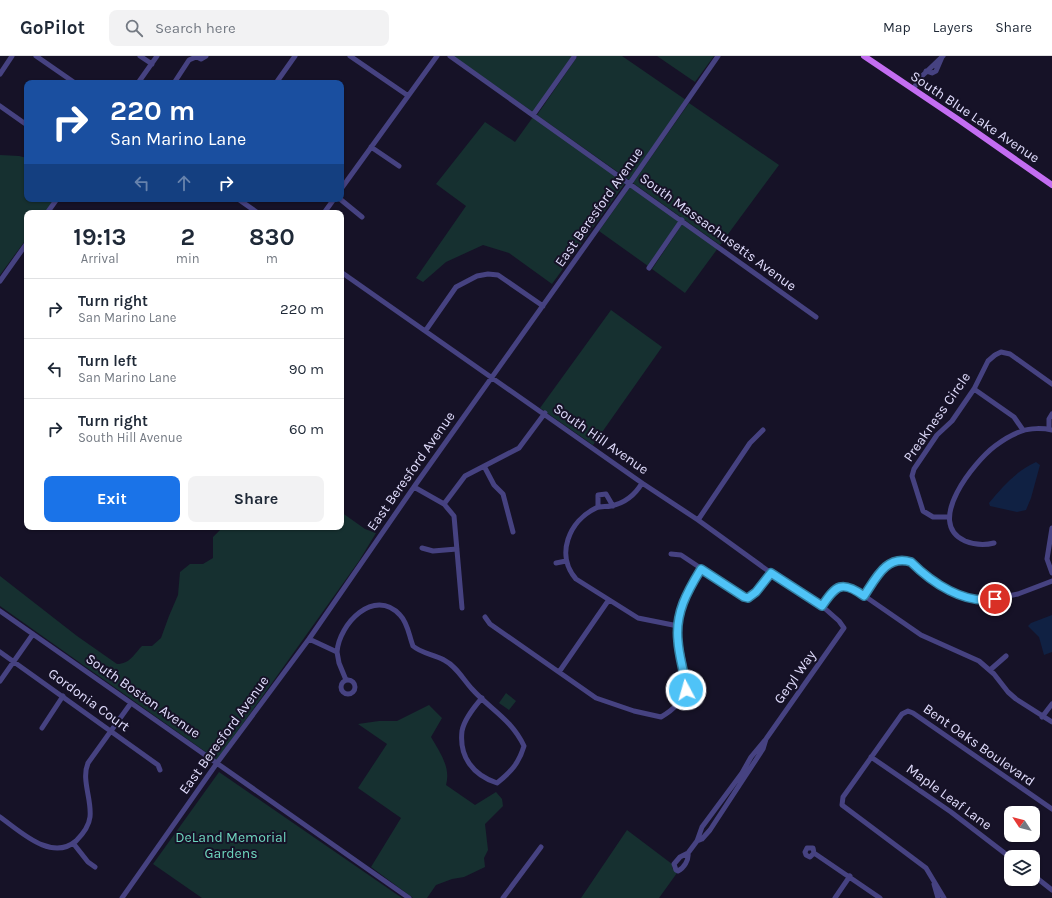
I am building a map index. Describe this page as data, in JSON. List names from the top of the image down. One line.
{"streets":{"main road":["South Blue Lake Avenue"],"street":["East Beresford Avenue","South Massachusetts Avenue","Preakness Circle","South Hill Avenue","Geryl Way","South Boston Avenue","Gordonia Court","Bent Oaks Boulevard","Maple Leaf Lane"]},"crossings":[["East Beresford Avenue","South Massachusetts Avenue"],["East Beresford Avenue","South Hill Avenue"],["East Beresford Avenue","South Boston Avenue"],["South Hill Avenue","Geryl Way"],["Bent Oaks Boulevard","Maple Leaf Lane"]],"parks":["DeLand Memorial Gardens"],"north":"top left","page":{"header":"GoPilot","search":"Search here","nav":["Map","Layers","Share"],"turn":["220 m","San Marino Lane"],"eta":["19:13","Arrival","2","min","830","m"],"list":[{"name":"Turn right","note":"San Marino Lane","value":"220 m"},{"name":"Turn left","note":"San Marino Lane","value":"90 m"},{"name":"Turn right","note":"South Hill Avenue","value":"60 m"}],"buttons":["Exit","Share"]}}
